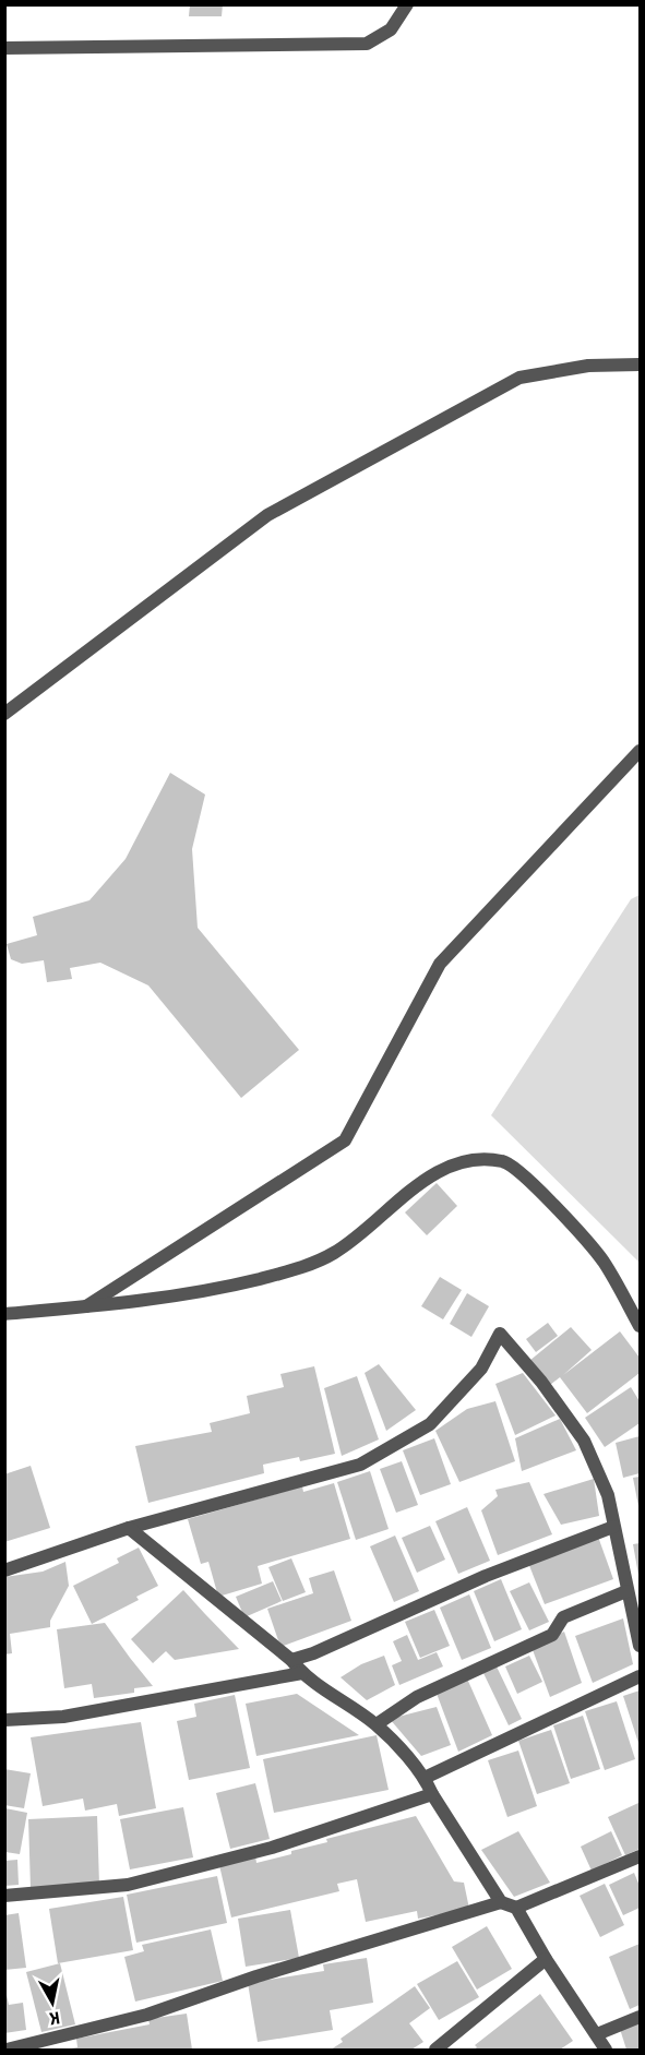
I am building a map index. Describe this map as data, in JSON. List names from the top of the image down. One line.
{"north":"bottom"}
